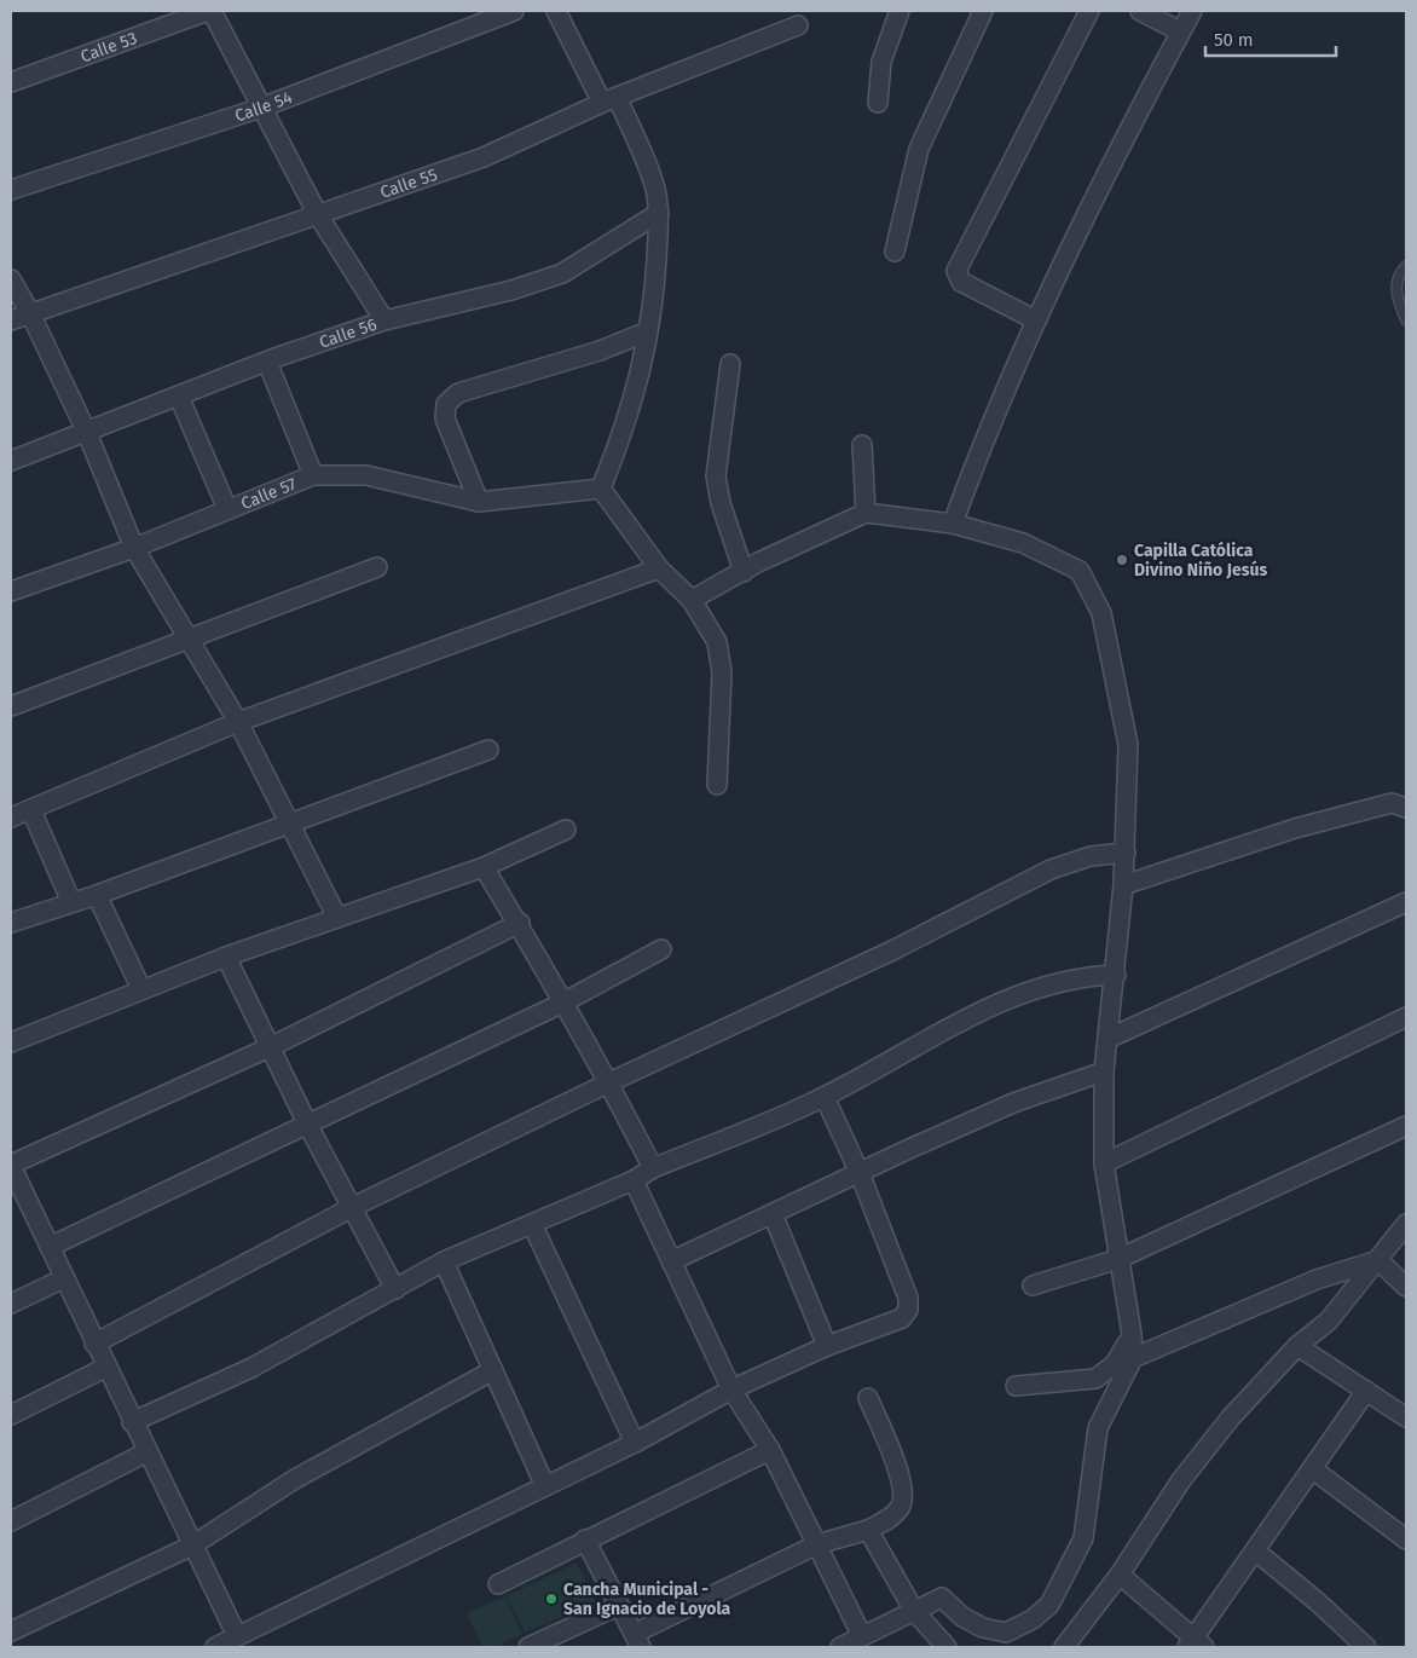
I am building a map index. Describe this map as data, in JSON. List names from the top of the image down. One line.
{"streets":{"street":["Calle 53","Calle 54","Calle 55","Calle 56","Calle 57"]},"crossings":[["Calle 53","Calle 56"],["Calle 54","Calle 56"],["Calle 55","Calle 56"]],"places":["Capilla Católica Divino Niño Jesús","Cancha Municipal - San Ignacio de Loyola"],"scale_bar":"50 m"}
